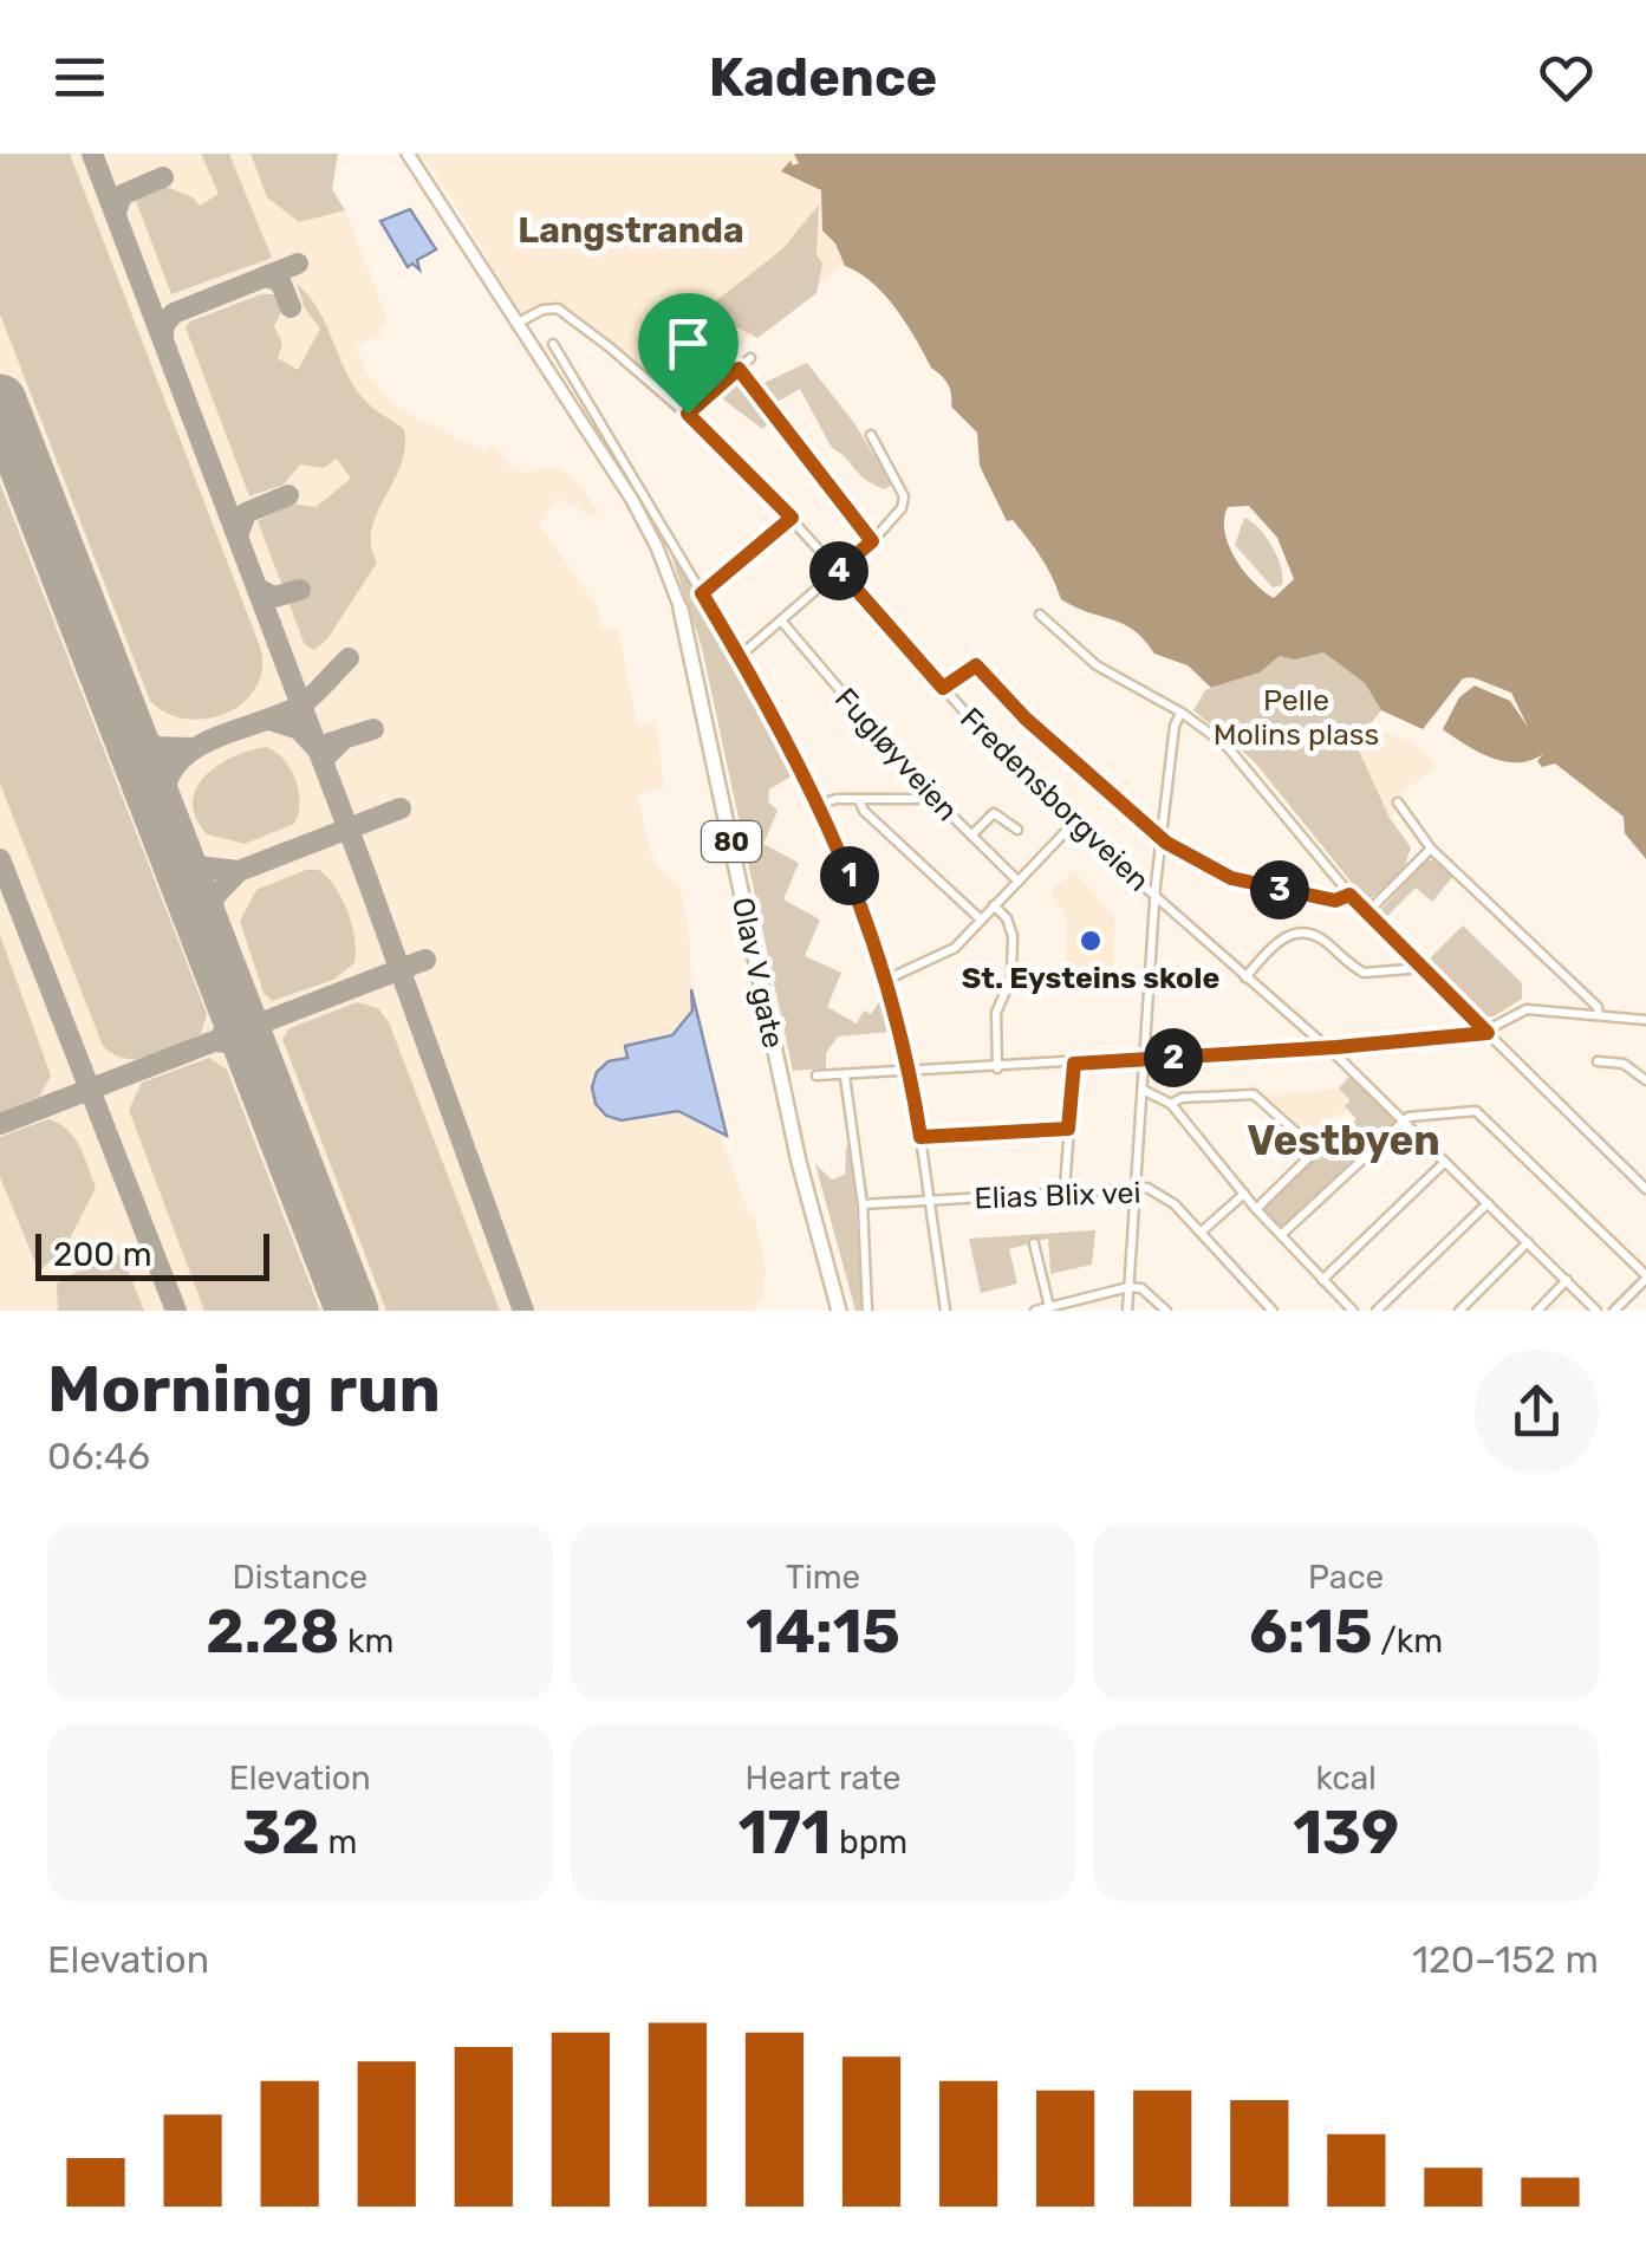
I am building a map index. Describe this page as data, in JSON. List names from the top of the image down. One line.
{"streets":{"highway":["80","Olav V gate"],"street":["Fugløyveien","Fredensborgveien","Elias Blix vei"]},"crossings":[["Fredensborgveien","Olav V gate"]],"districts":["Langstranda","Vestbyen"],"parks":["Pelle Molins plass"],"places":["St. Eysteins skole"],"scale_bar":"200 m","page":{"header":"Kadence","pins":["4","1","3","2"],"scale":"200 m","heading":["Morning run","06:46"],"stats":[["Distance","2.28 km"],["Time","14:15"],["Pace","6:15 /km"],["Elevation","32 m"],["Heart rate","171 bpm"],["kcal","139"]],"chart":["Elevation","120–152 m"]}}
